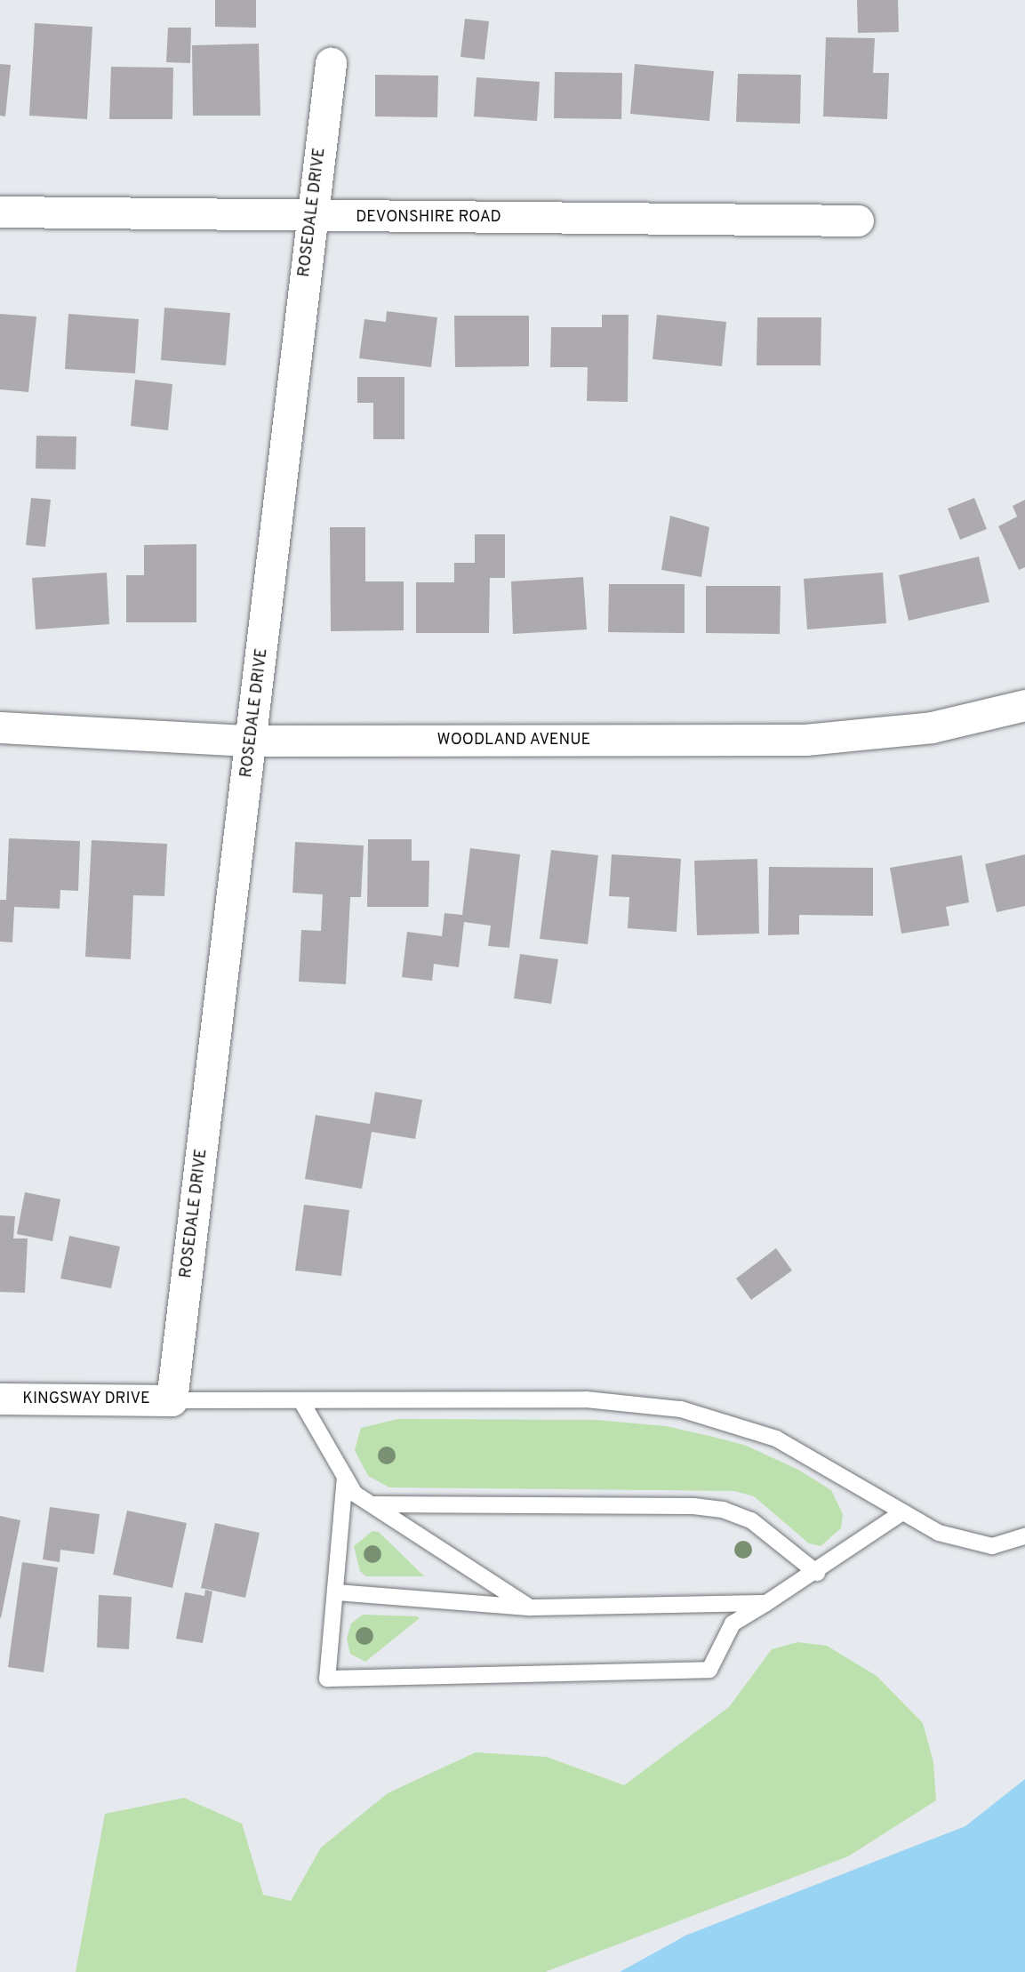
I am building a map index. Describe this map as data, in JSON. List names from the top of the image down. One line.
{"streets":{"street":["ROSEDALE DRIVE","DEVONSHIRE ROAD","WOODLAND AVENUE","KINGSWAY DRIVE"]},"crossings":[["ROSEDALE DRIVE","DEVONSHIRE ROAD"],["ROSEDALE DRIVE","WOODLAND AVENUE"],["ROSEDALE DRIVE","KINGSWAY DRIVE"]]}
